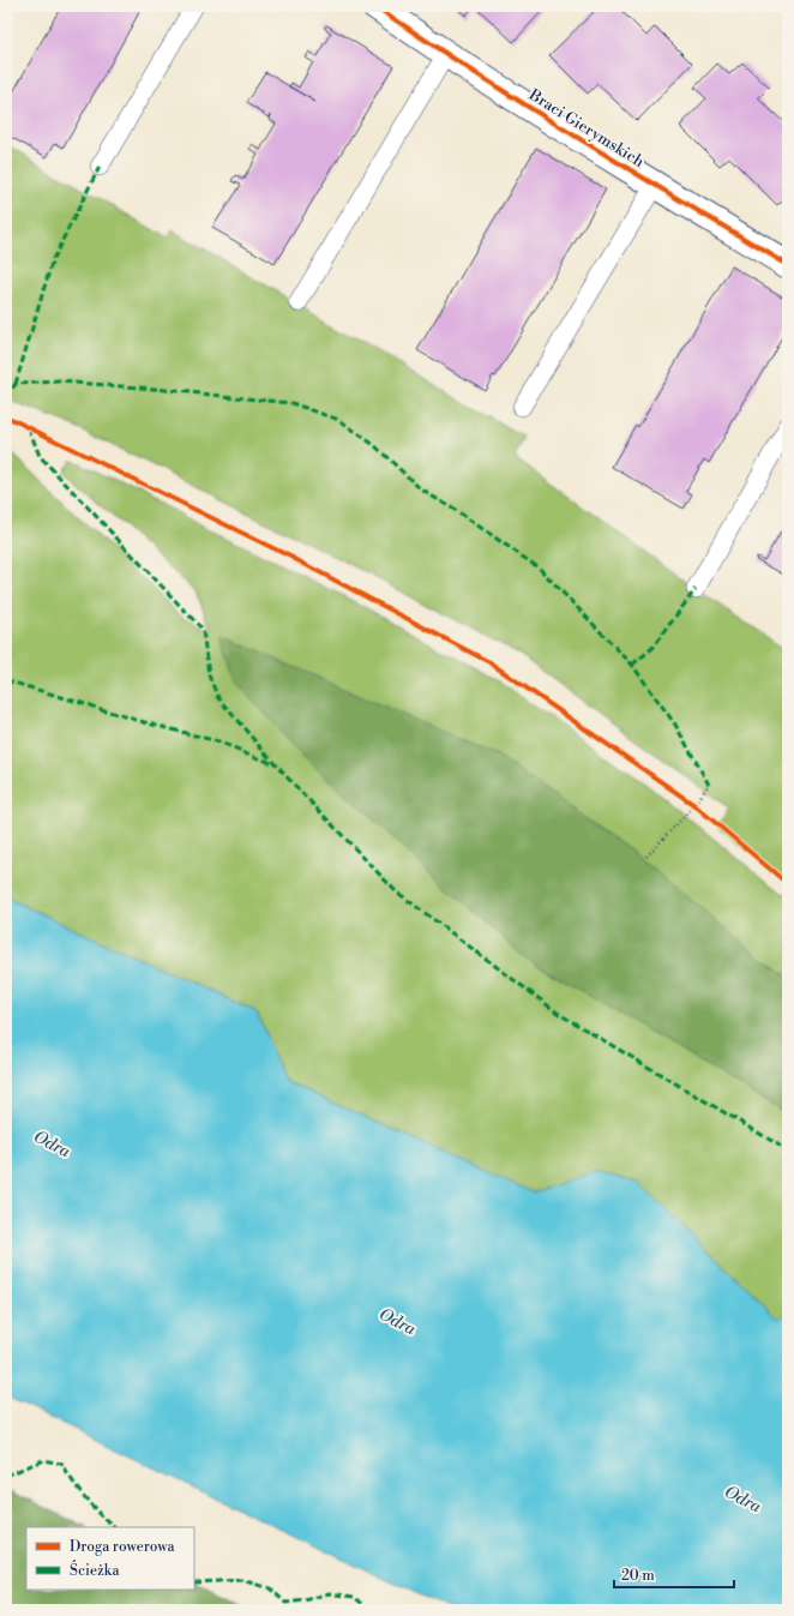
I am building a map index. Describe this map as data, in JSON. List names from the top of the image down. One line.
{"streets":{"street":["Braci Gierymskich"]},"water":["Odra"],"legend":["Droga rowerowa","Ścieżka"],"scale_bar":"20 m"}
